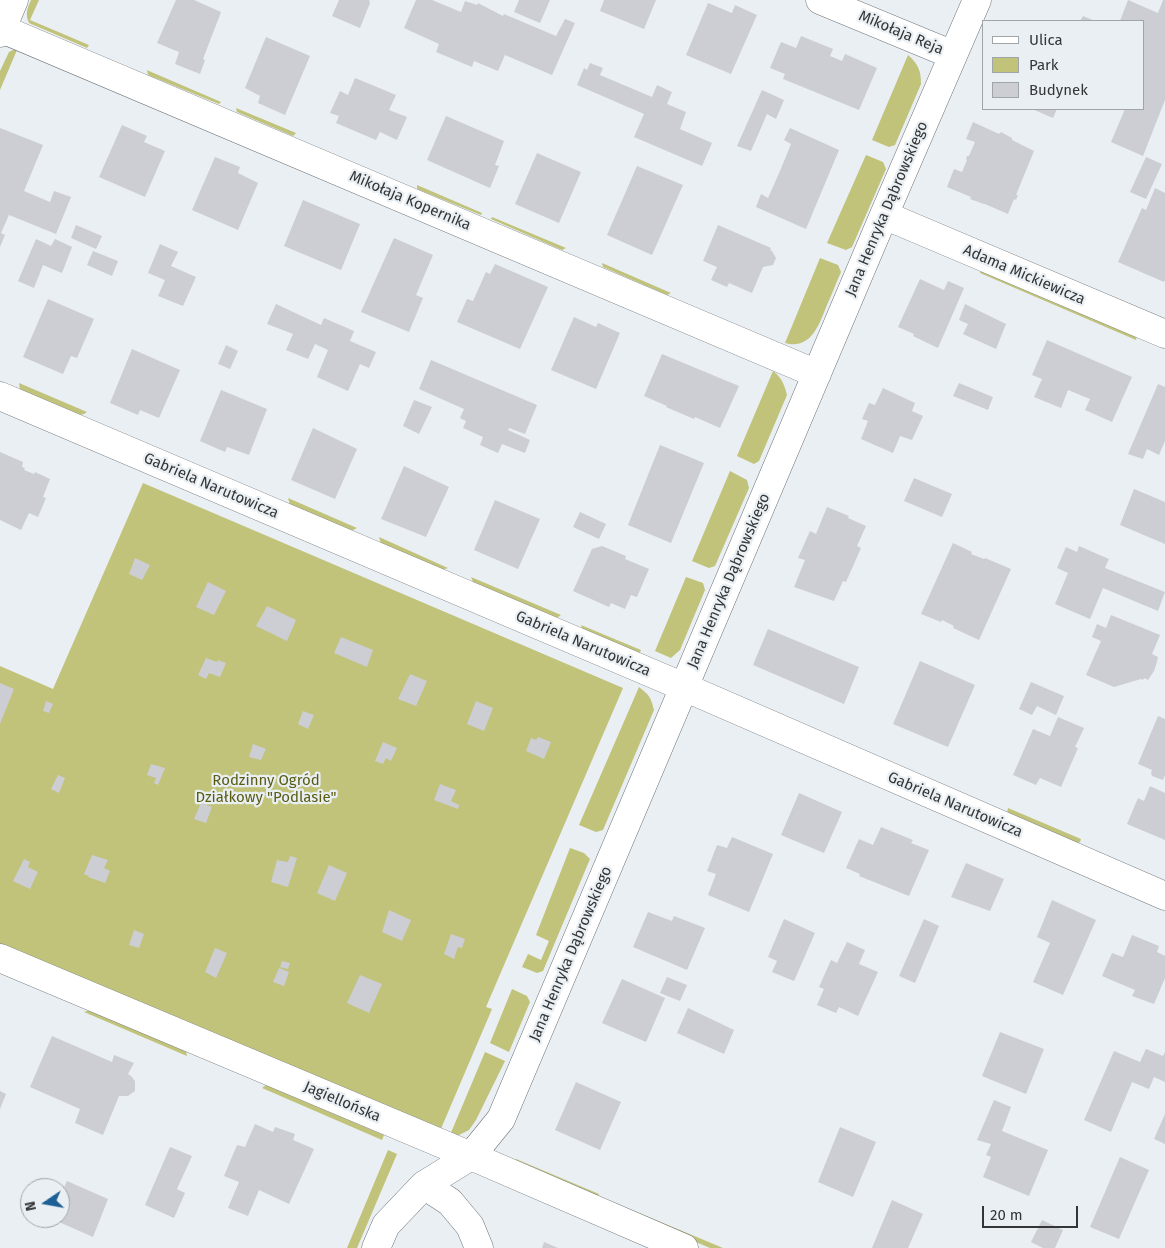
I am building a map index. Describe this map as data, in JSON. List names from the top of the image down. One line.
{"streets":{"street":["Mikołaja Reja","Mikołaja Kopernika","Jana Henryka Dąbrowskiego","Adama Mickiewicza","Gabriela Narutowicza","Jagiellońska"]},"crossings":[["Mikołaja Reja","Jana Henryka Dąbrowskiego"],["Mikołaja Kopernika","Jana Henryka Dąbrowskiego"],["Jana Henryka Dąbrowskiego","Adama Mickiewicza"],["Jana Henryka Dąbrowskiego","Gabriela Narutowicza"],["Jana Henryka Dąbrowskiego","Jagiellońska"]],"parks":["Rodzinny Ogród Działkowy \"Podlasie\""],"legend":["Ulica","Park","Budynek"],"scale_bar":"20 m","north":"left"}
